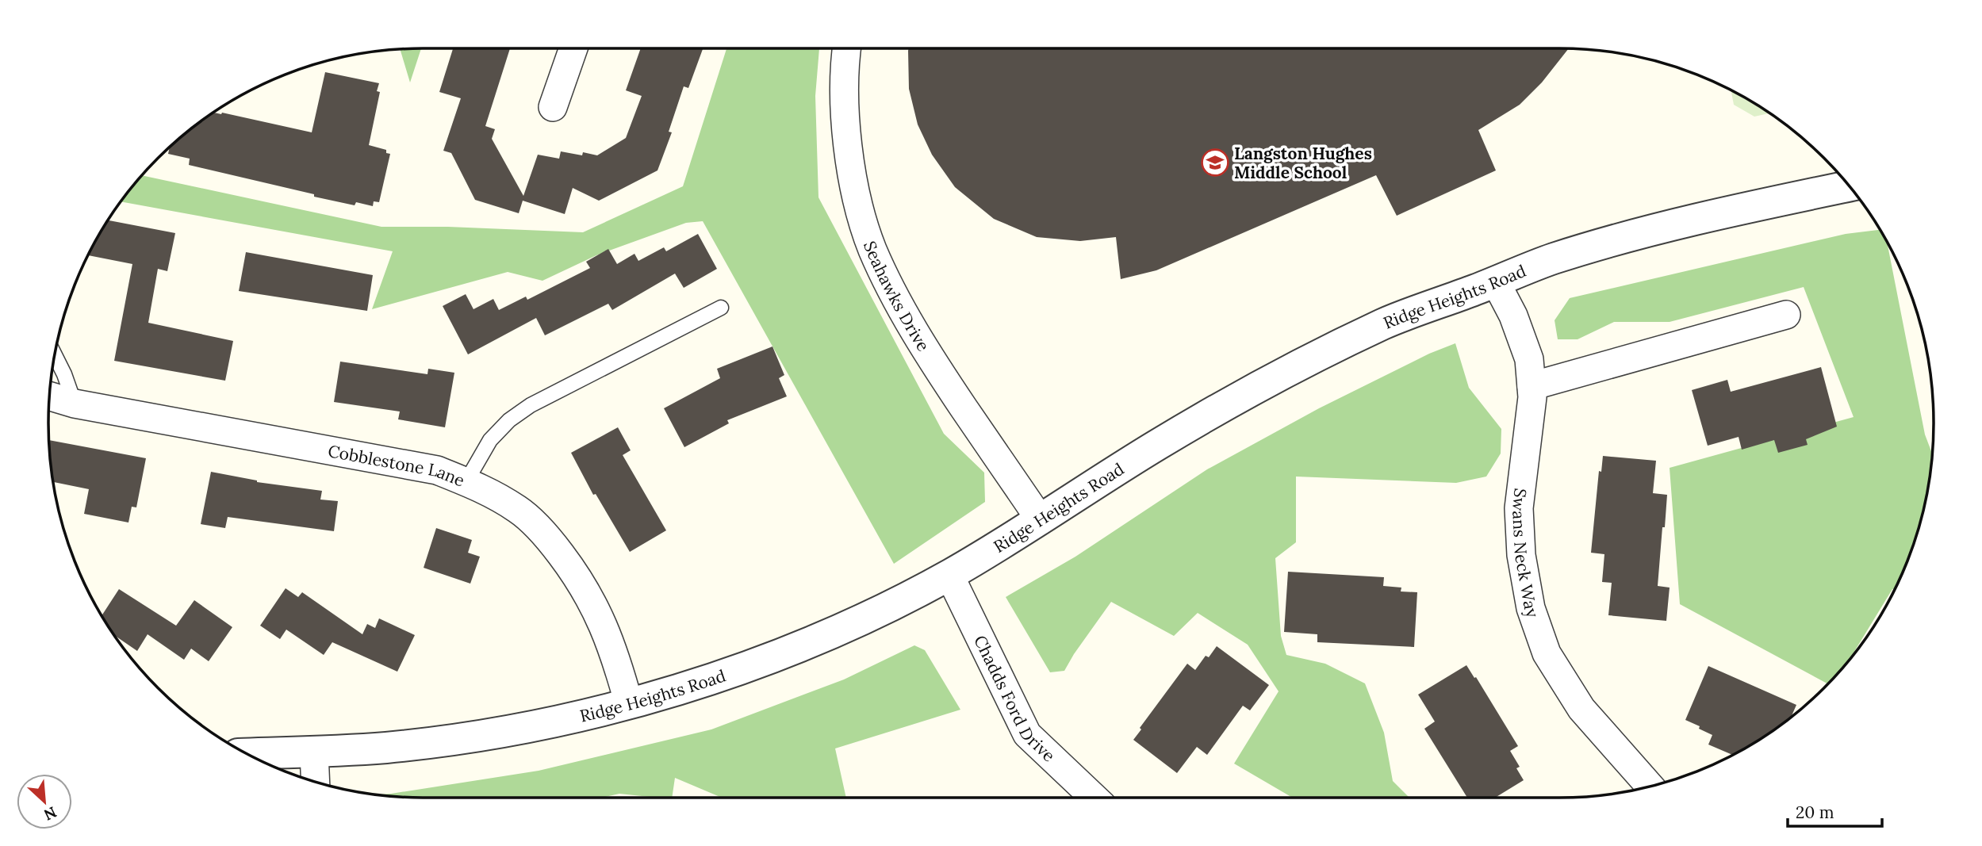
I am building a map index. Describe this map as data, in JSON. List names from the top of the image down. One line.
{"streets":{"street":["Seahawks Drive","Ridge Heights Road","Cobblestone Lane","Swans Neck Way","Chadds Ford Drive"]},"crossings":[["Seahawks Drive","Ridge Heights Road"],["Ridge Heights Road","Cobblestone Lane"],["Ridge Heights Road","Swans Neck Way"],["Ridge Heights Road","Chadds Ford Drive"]],"places":{"school or university":["Langston Hughes Middle School"]},"scale_bar":"20 m","north":"bottom right"}
